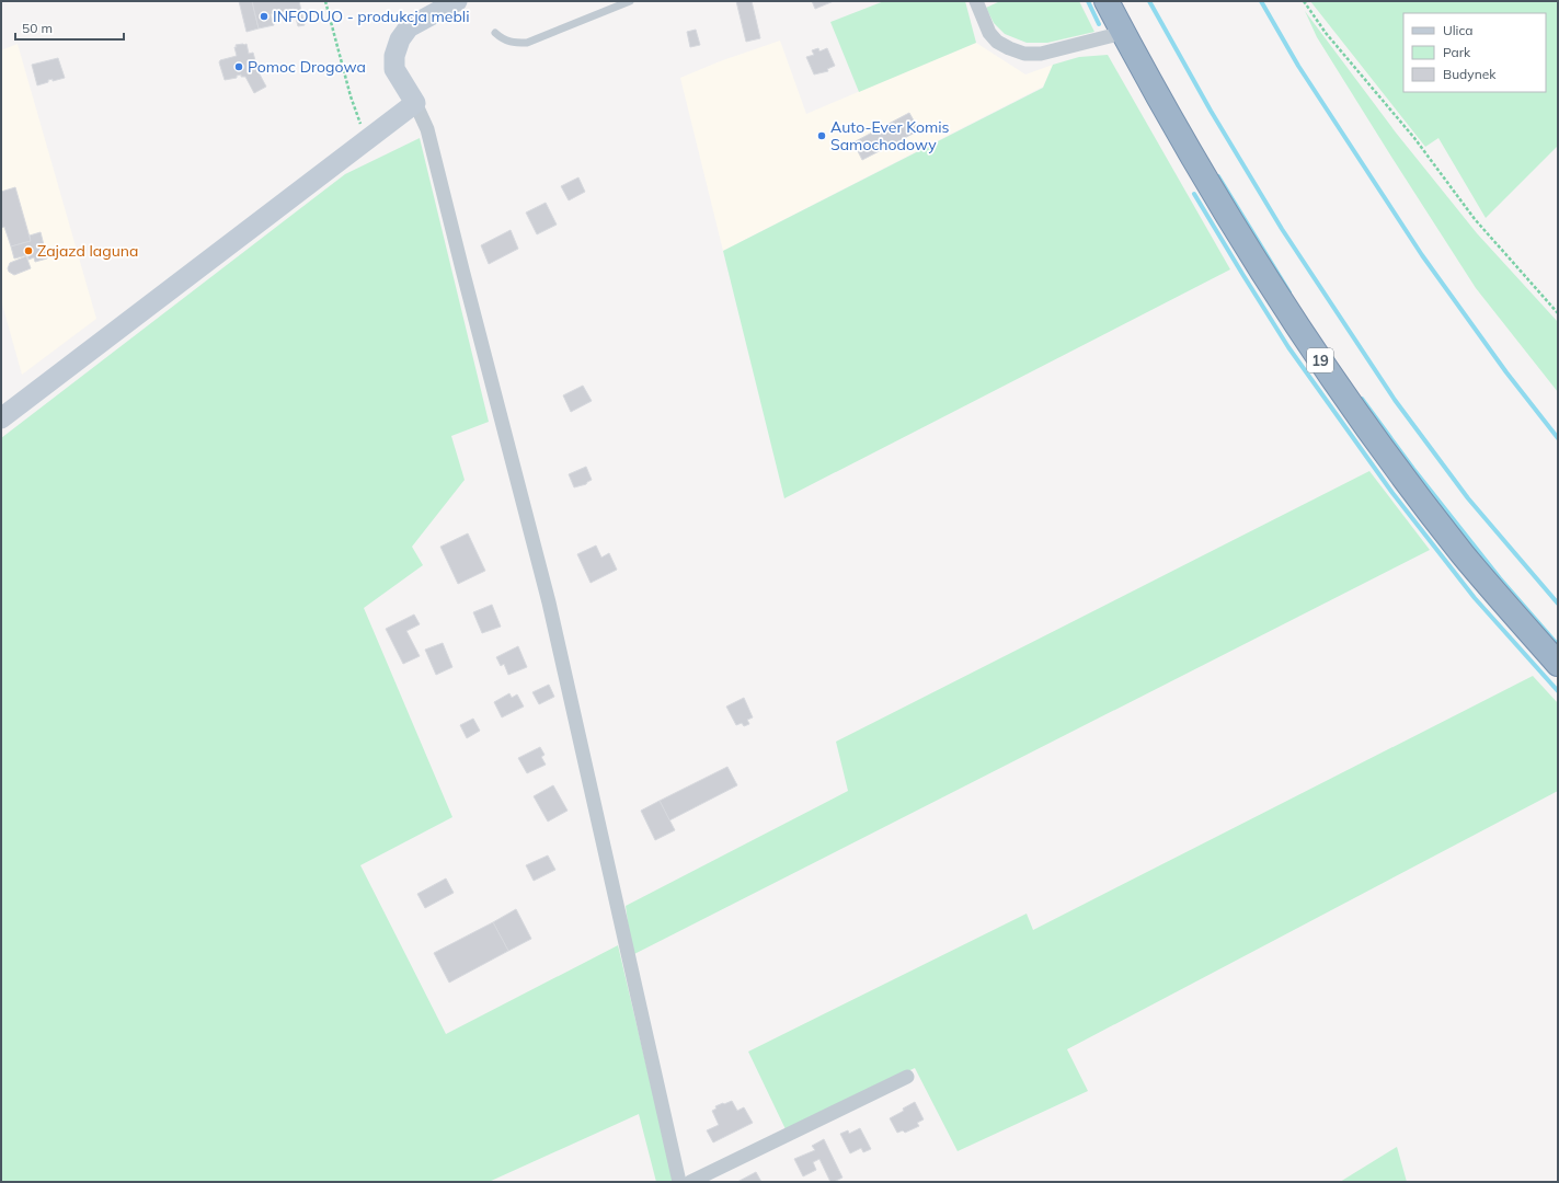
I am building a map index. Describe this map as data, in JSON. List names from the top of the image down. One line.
{"streets":{"highway":["19"]},"places":["INFODUO - produkcja mebli","Pomoc Drogowa","Auto-Ever Komis Samochodowy","Zajazd laguna"],"legend":["Ulica","Park","Budynek"],"scale_bar":"50 m"}
